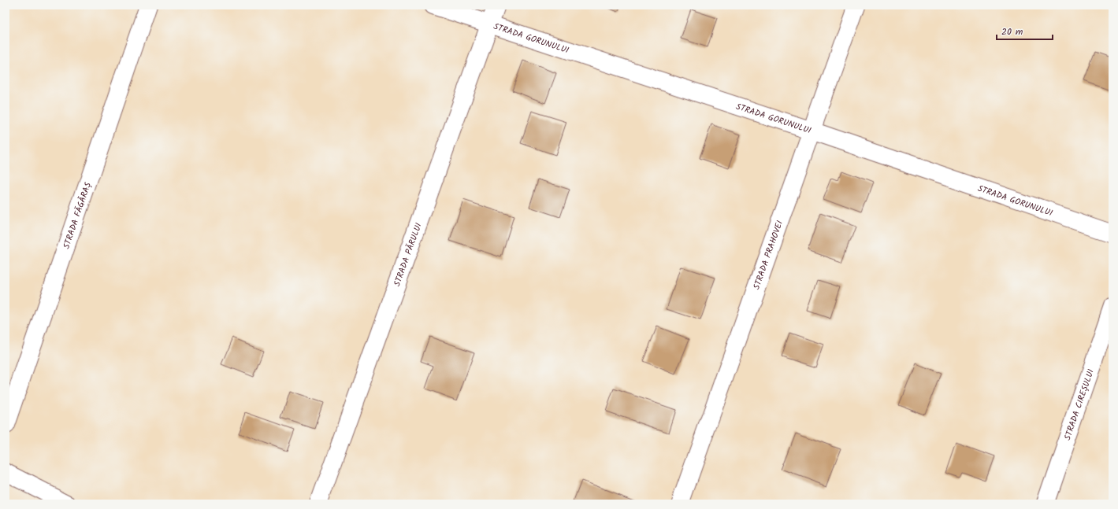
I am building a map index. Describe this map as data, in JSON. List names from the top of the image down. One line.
{"streets":{"street":["STRADA GORUNULUI","STRADA FĂGĂRAȘ","STRADA PĂRULUI","STRADA PRAHOVEI","STRADA CIREȘULUI"]},"crossings":[["STRADA GORUNULUI","STRADA PĂRULUI"],["STRADA GORUNULUI","STRADA PRAHOVEI"]],"scale_bar":"20 m"}
